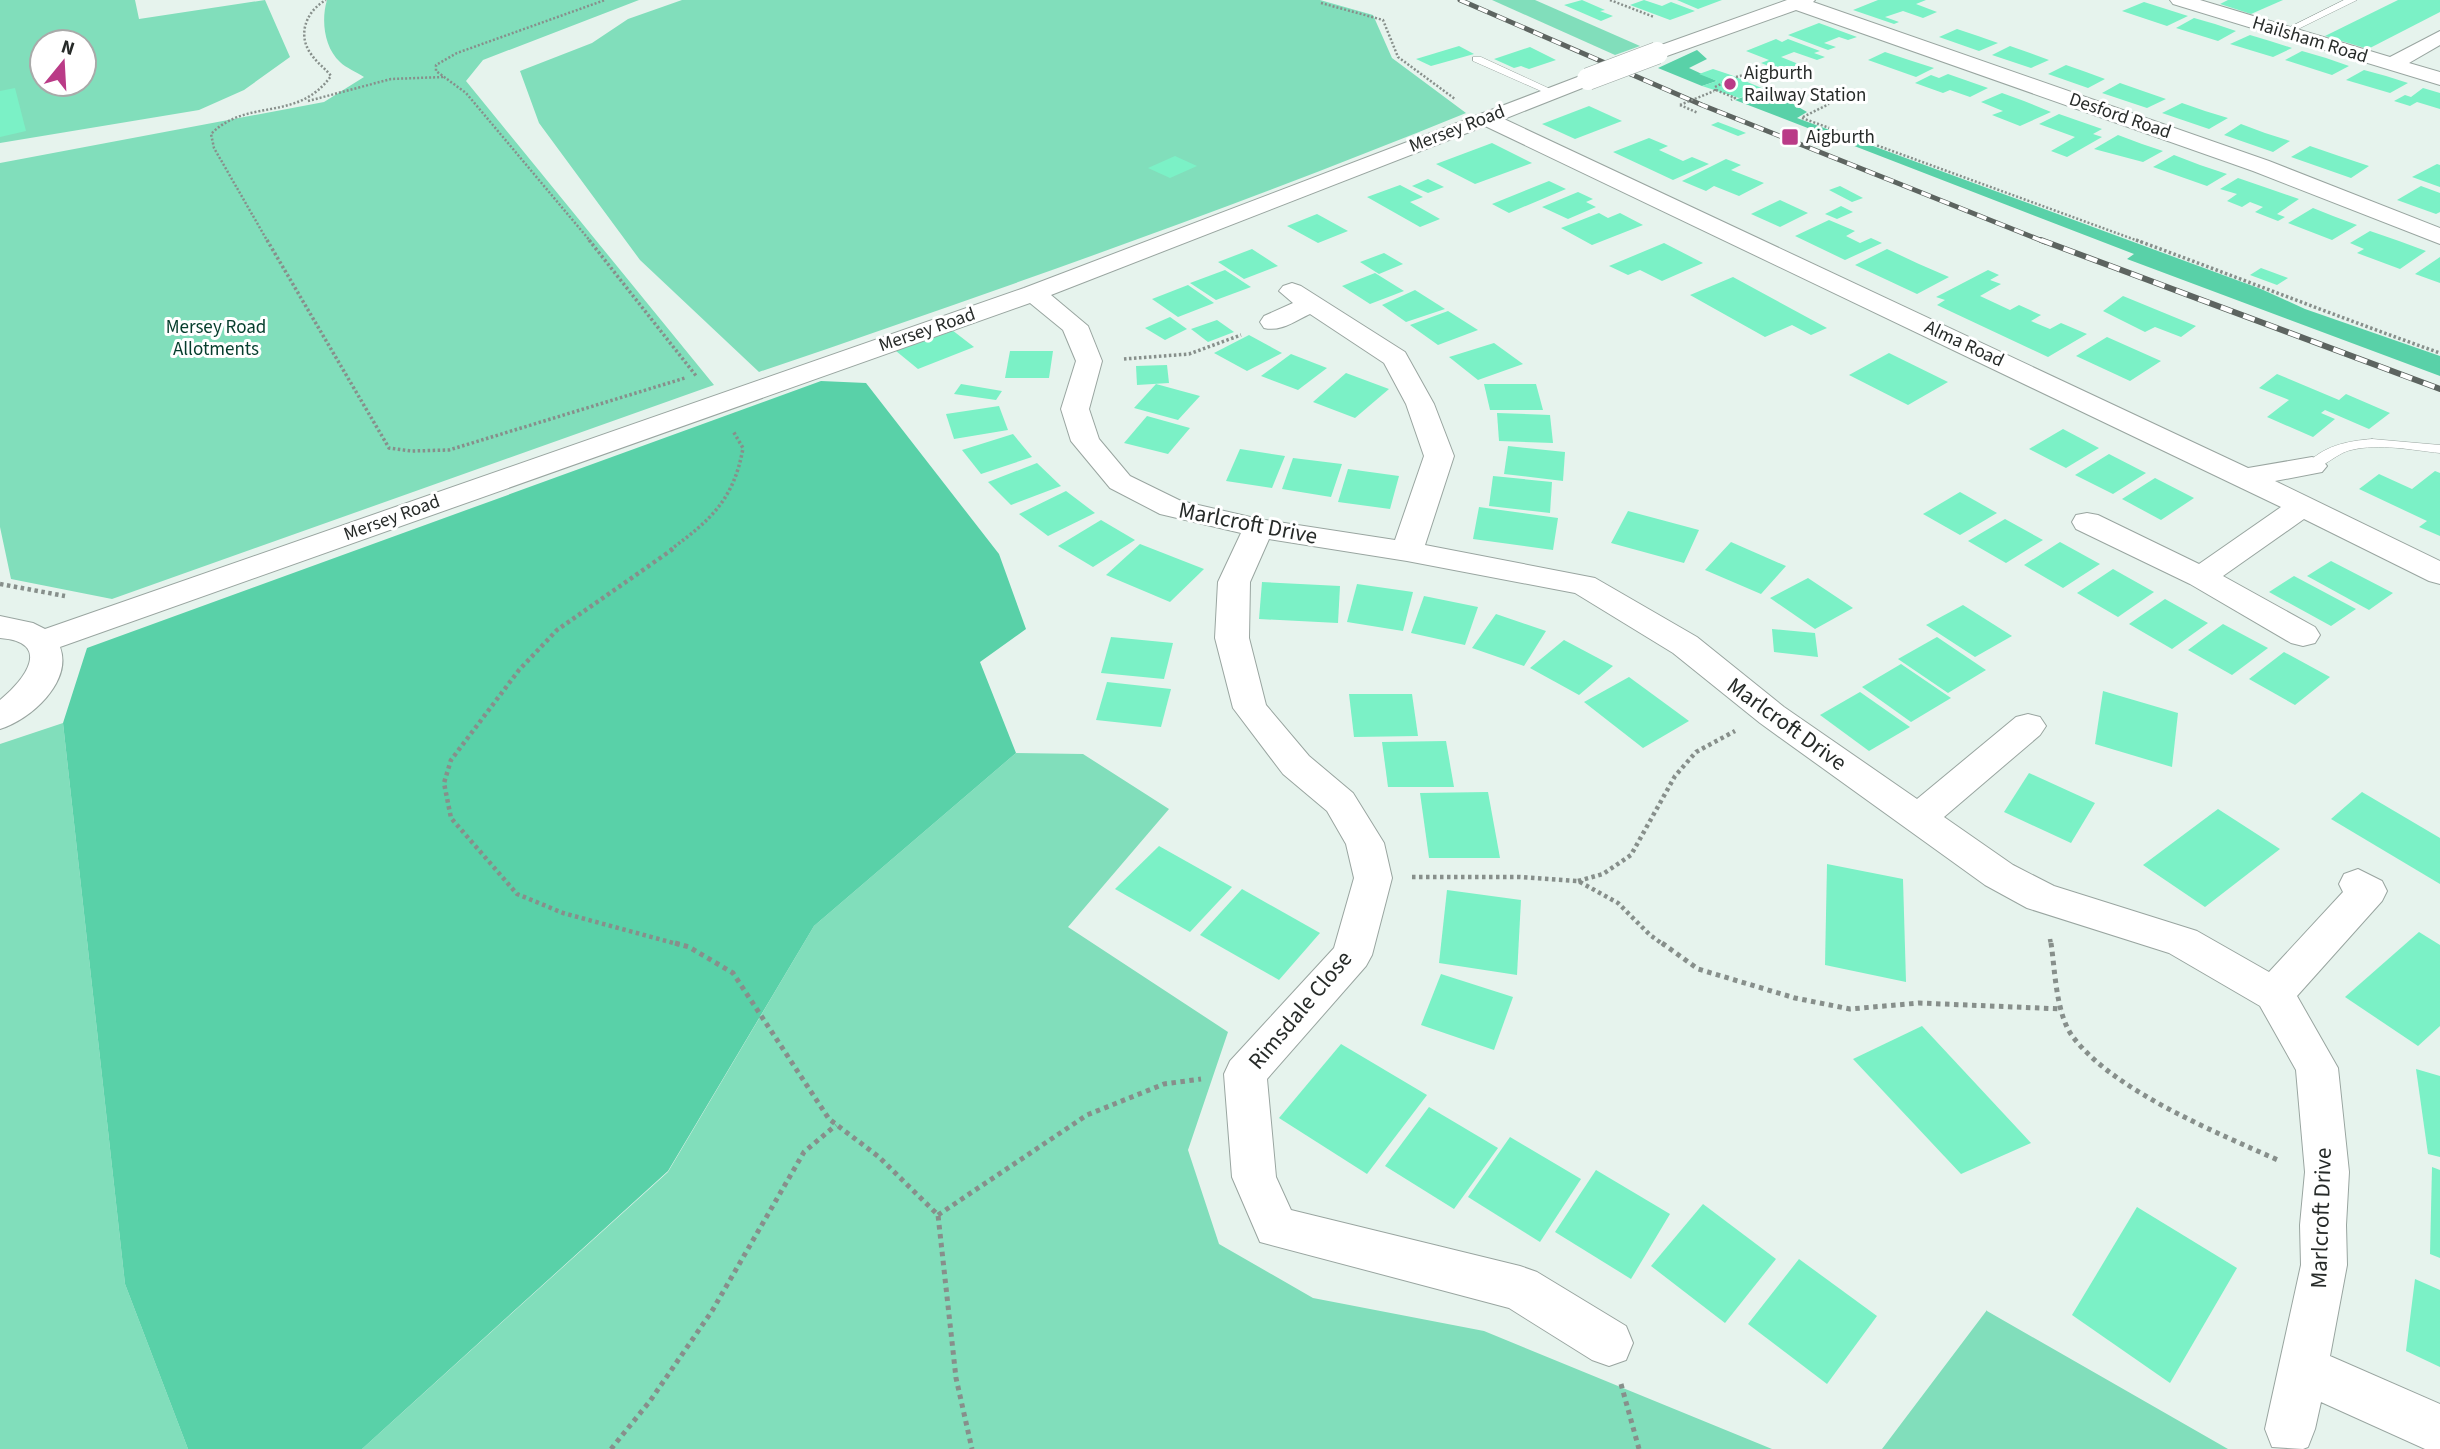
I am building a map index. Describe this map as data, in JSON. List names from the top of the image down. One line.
{"streets":{"street":["Hailsham Road","Desford Road","Mersey Road","Alma Road","Marlcroft Drive","Rimsdale Close"]},"crossings":[["Desford Road","Mersey Road"],["Mersey Road","Alma Road"],["Marlcroft Drive","Rimsdale Close"]],"parks":["Mersey Road Allotments"],"places":{"other":["Aigburth Railway Station"],"transit":["Aigburth"]},"north":"top"}
